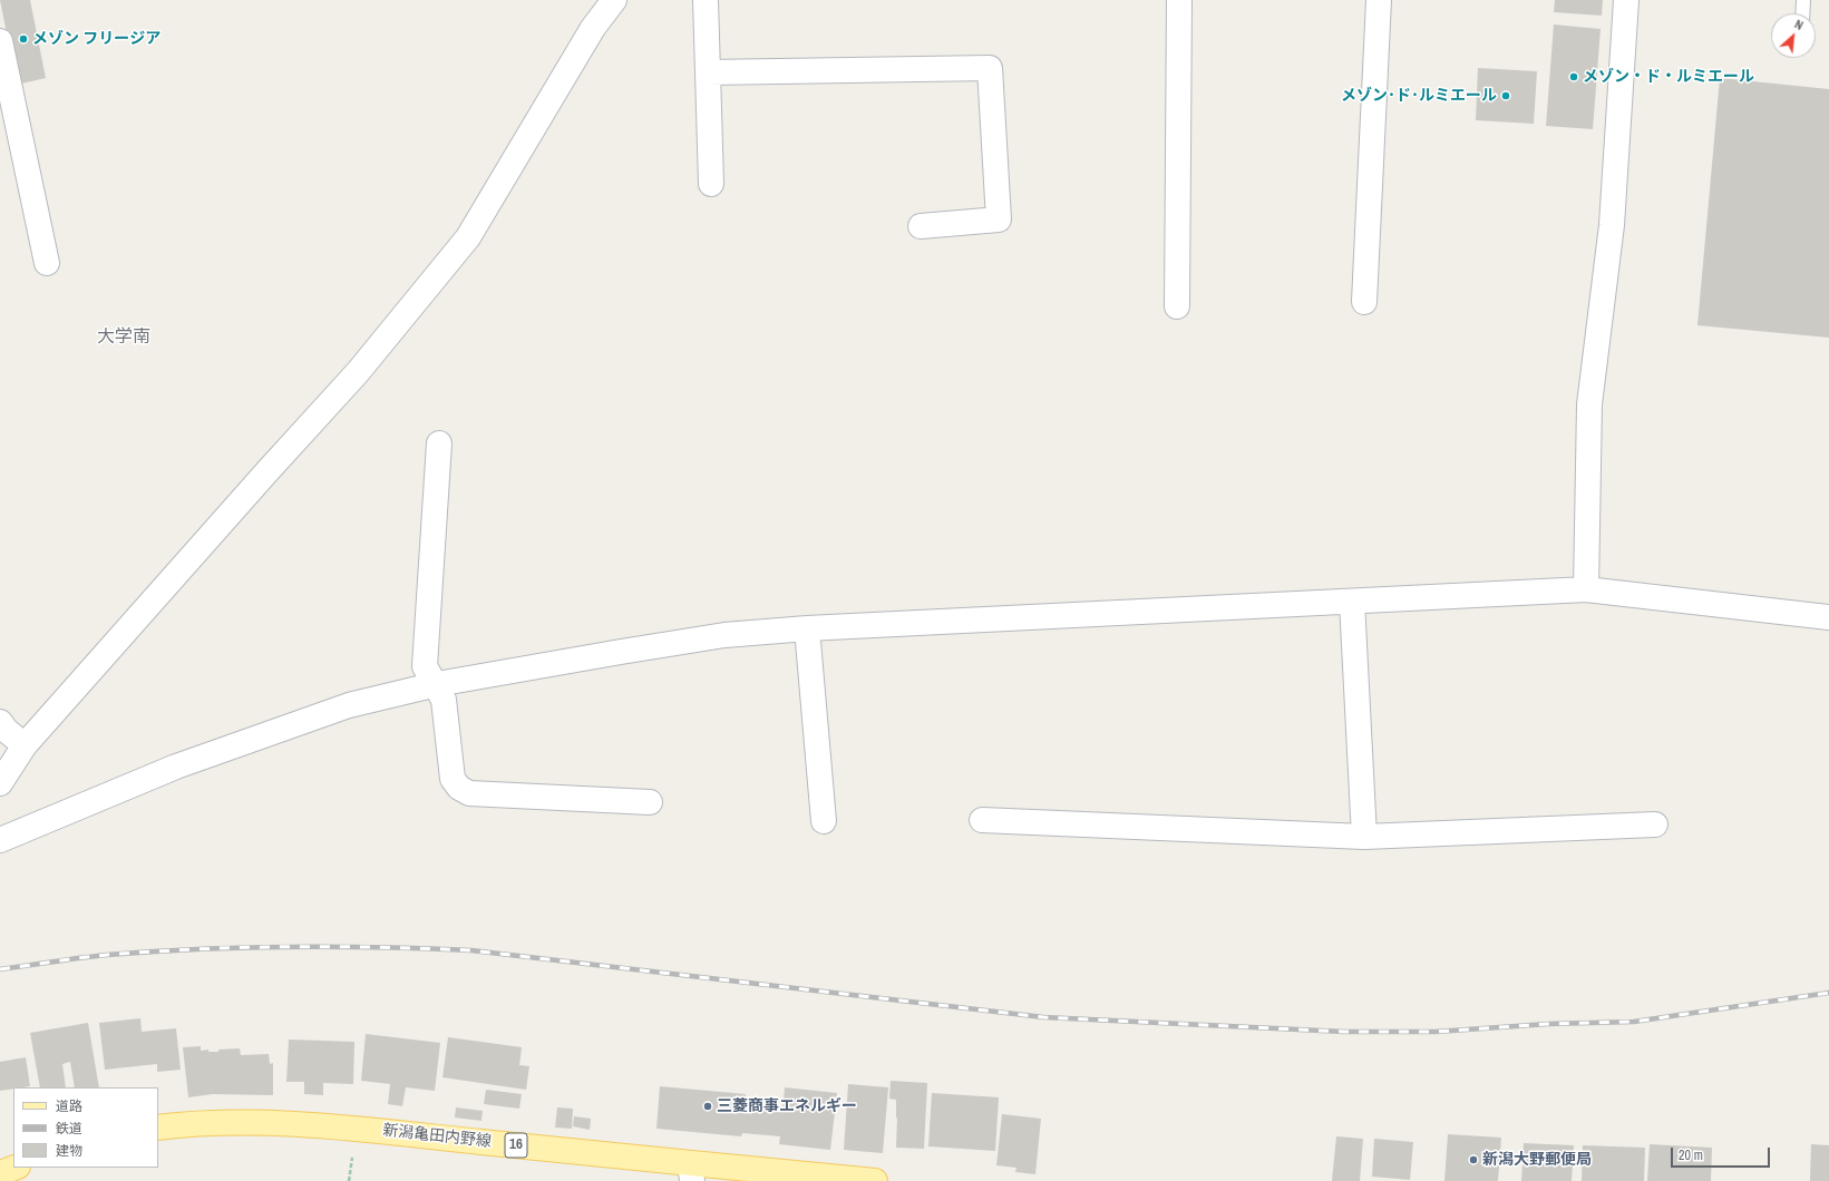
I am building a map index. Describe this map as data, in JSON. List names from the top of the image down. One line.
{"streets":{"main road":["新潟亀田内野線","16"]},"districts":["大学南"],"places":["メゾン フリージア","メゾン・ド・ルミエール","メゾン･ド･ルミエール","三菱商事エネルギー","新潟大野郵便局"],"legend":["道路","鉄道","建物"],"scale_bar":"20 m","north":"top right"}
